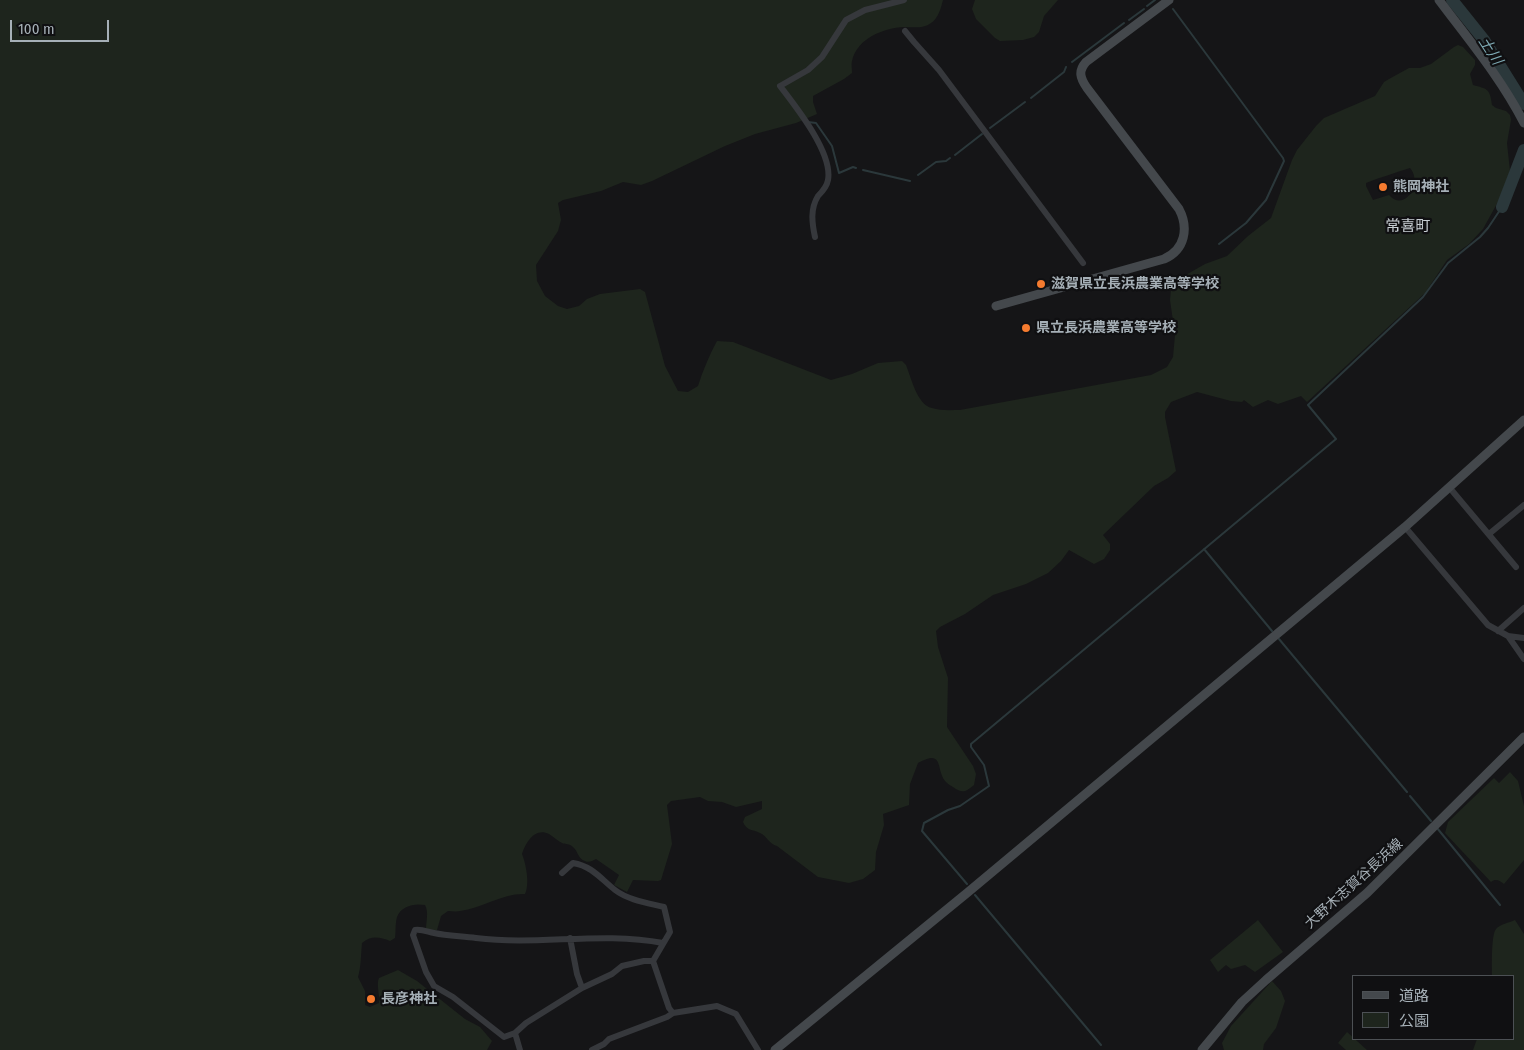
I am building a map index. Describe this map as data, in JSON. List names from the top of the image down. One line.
{"streets":{"street":["大野木志賀谷長浜線"]},"districts":["常喜町"],"water":["土川"],"places":["熊岡神社","滋賀県立長浜農業高等学校","県立長浜農業高等学校","長彦神社"],"legend":["道路","公園"],"scale_bar":"100 m"}
